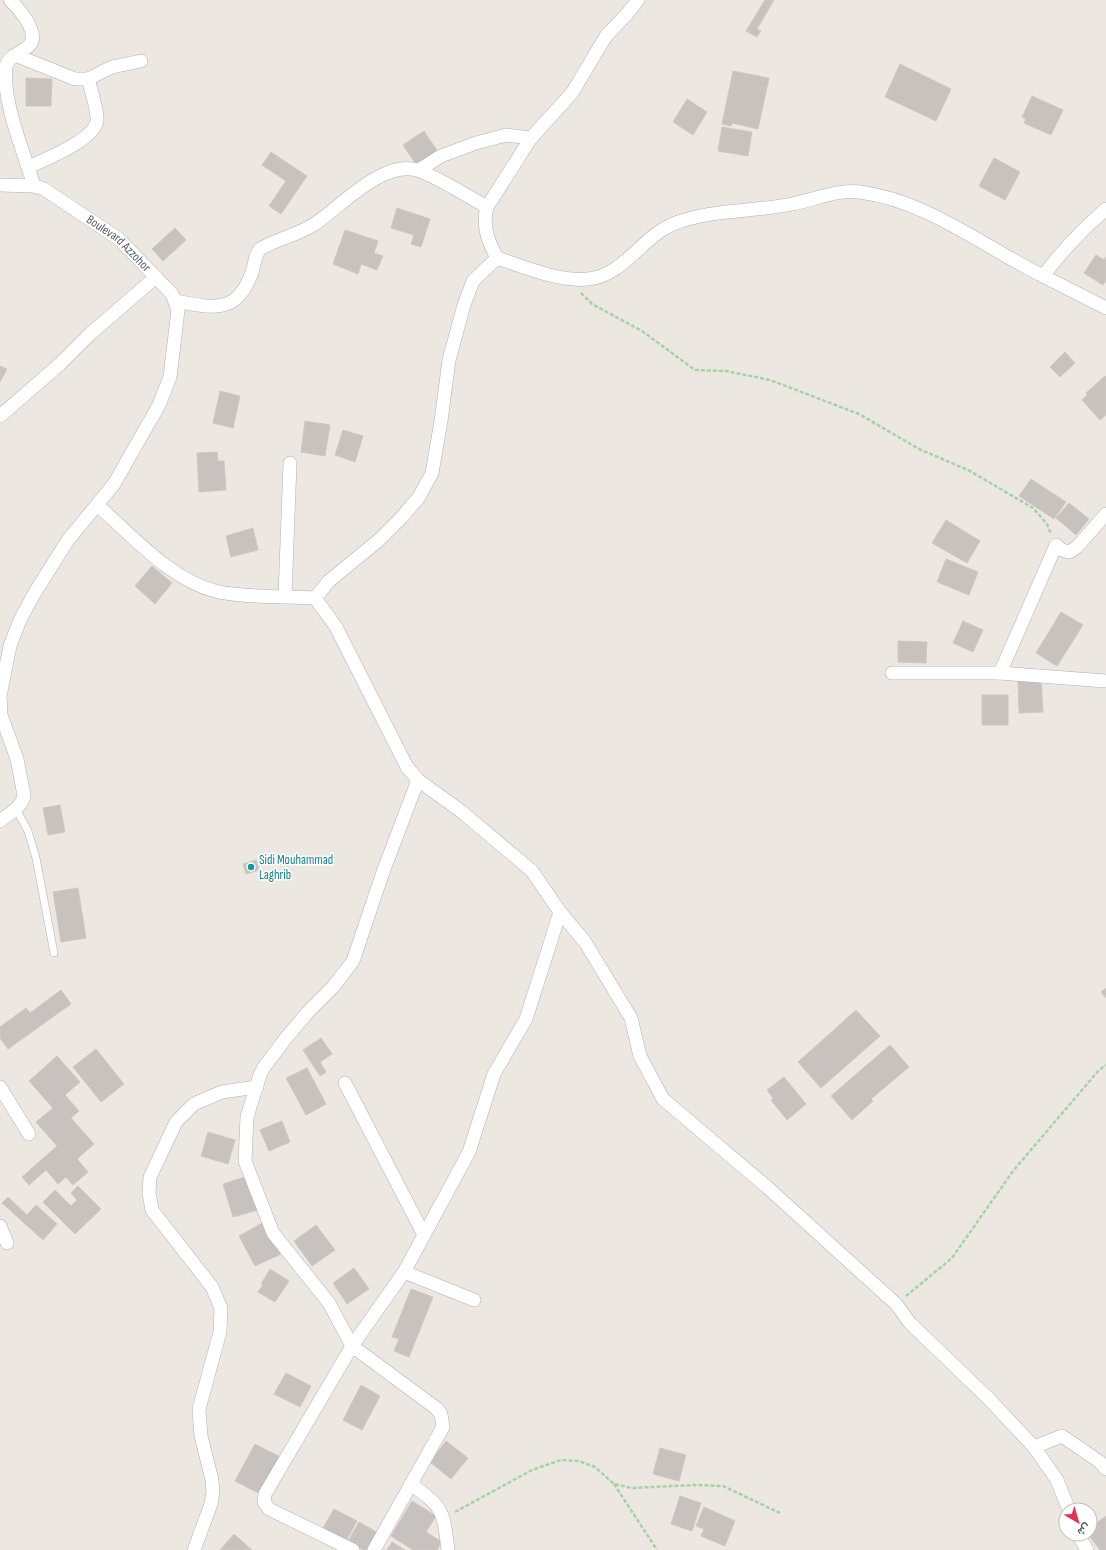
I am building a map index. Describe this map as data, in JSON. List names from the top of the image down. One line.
{"streets":{"street":["Boulevard Azzohor"]},"places":["Sidi Mouhammad Laghrib"],"north":"bottom right"}
